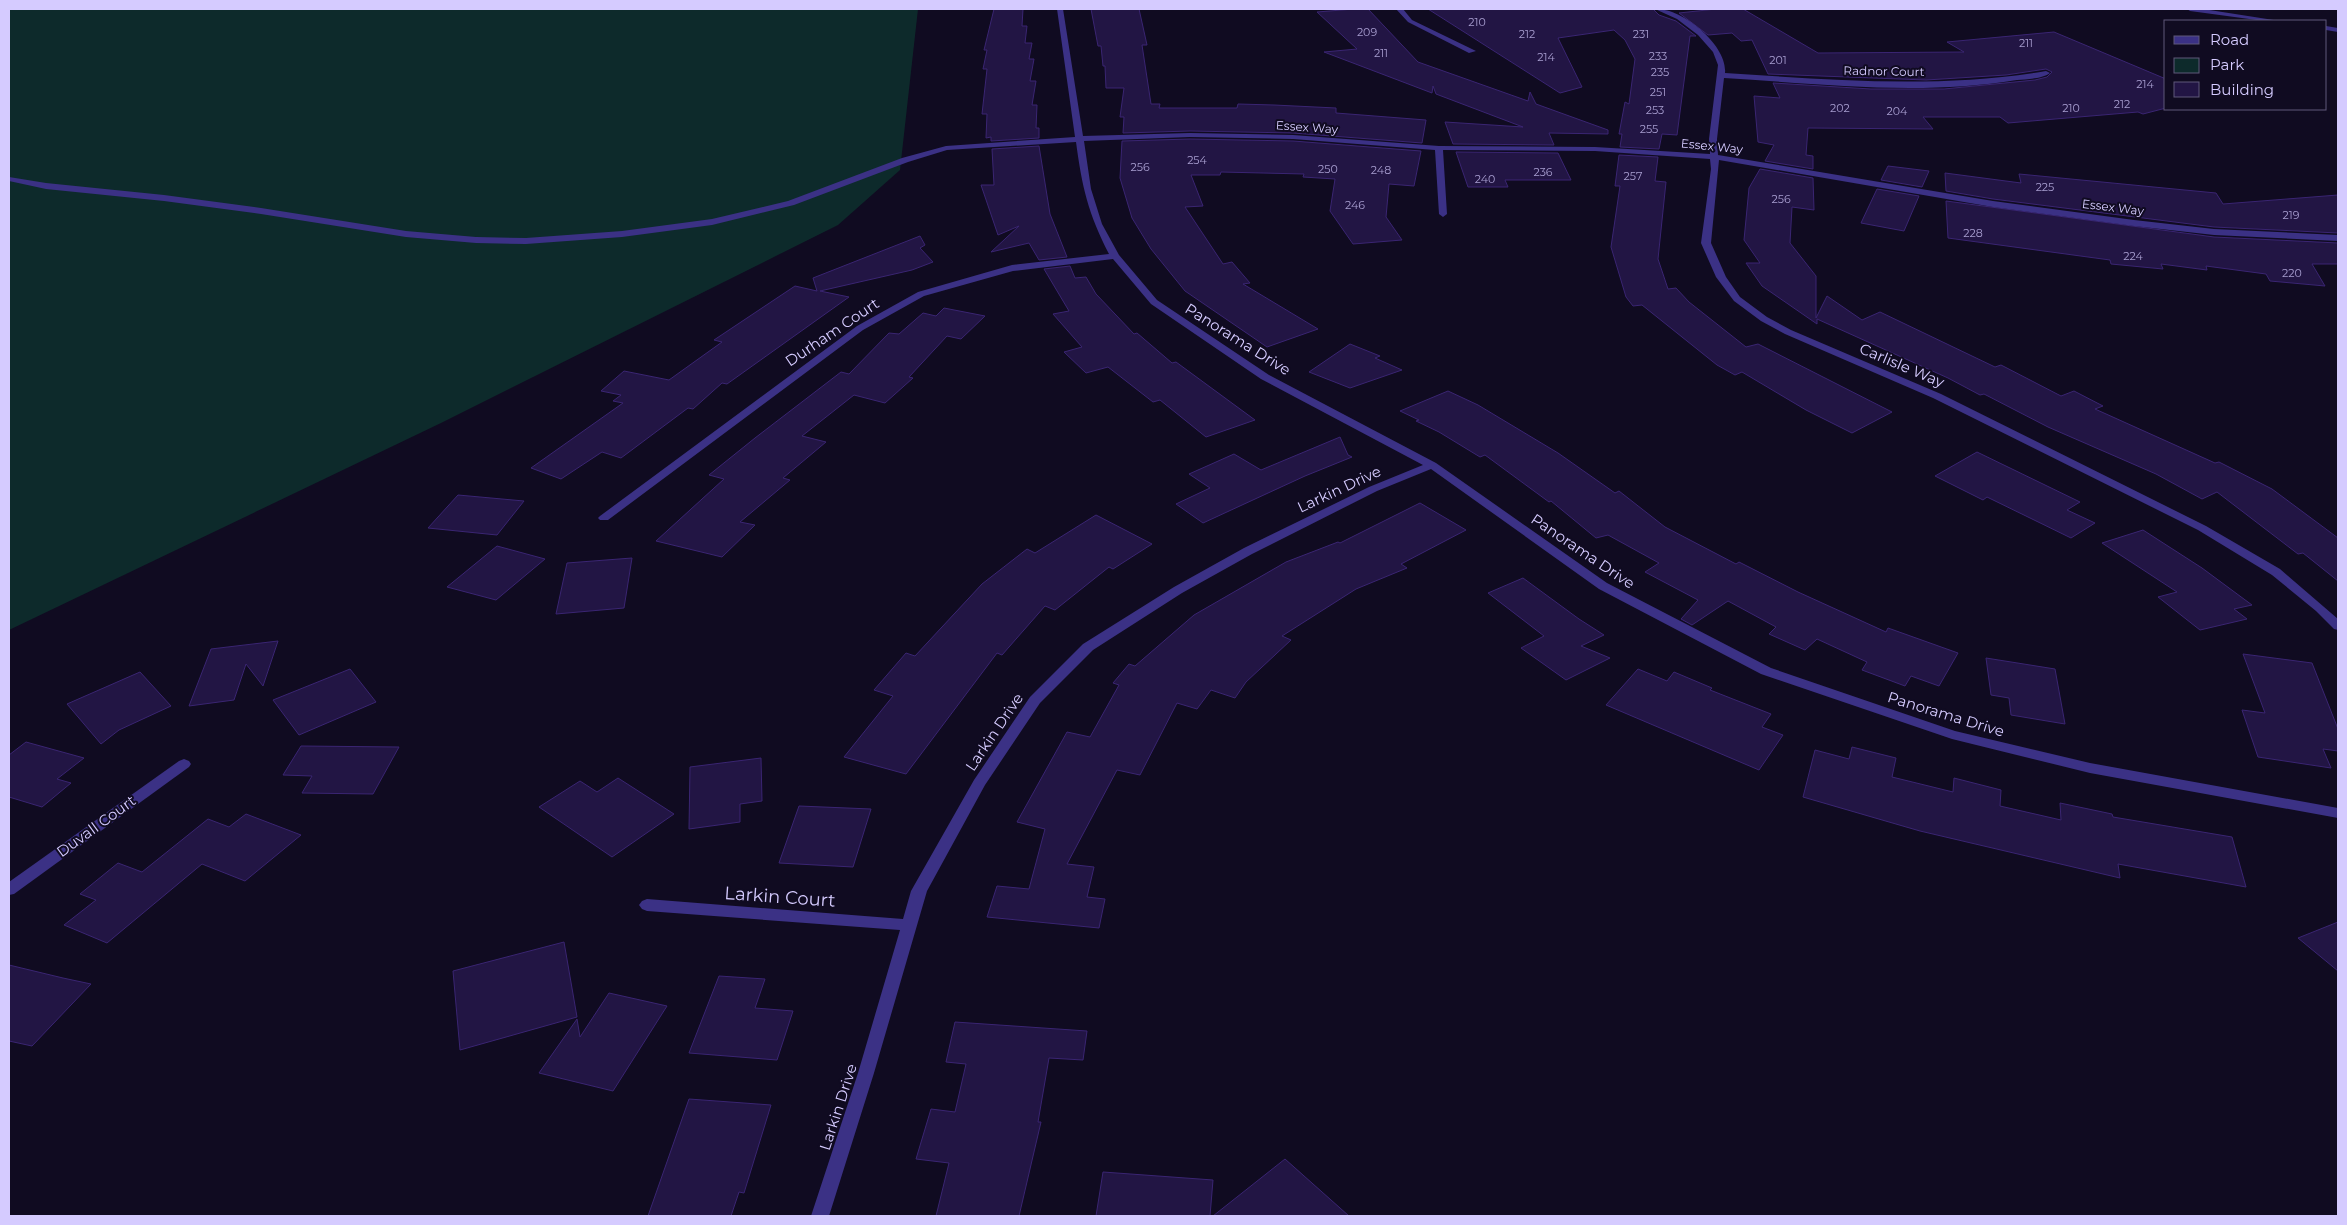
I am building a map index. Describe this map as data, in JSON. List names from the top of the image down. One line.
{"streets":{"street":["Radnor Court","Essex Way","Durham Court","Panorama Drive","Carlisle Way","Larkin Drive","Duvall Court","Larkin Court"]},"crossings":[["Radnor Court","Carlisle Way"],["Essex Way","Panorama Drive"],["Essex Way","Carlisle Way"],["Durham Court","Panorama Drive"],["Panorama Drive","Larkin Drive"],["Larkin Drive","Larkin Court"]],"house_numbers":["210","209","212","231","211","211","233","214","201","235","214","251","212","202","210","253","204","255","254","256","250","248","236","257","240","225","256","246","219","228","224","220"],"legend":["Road","Park","Building"]}
